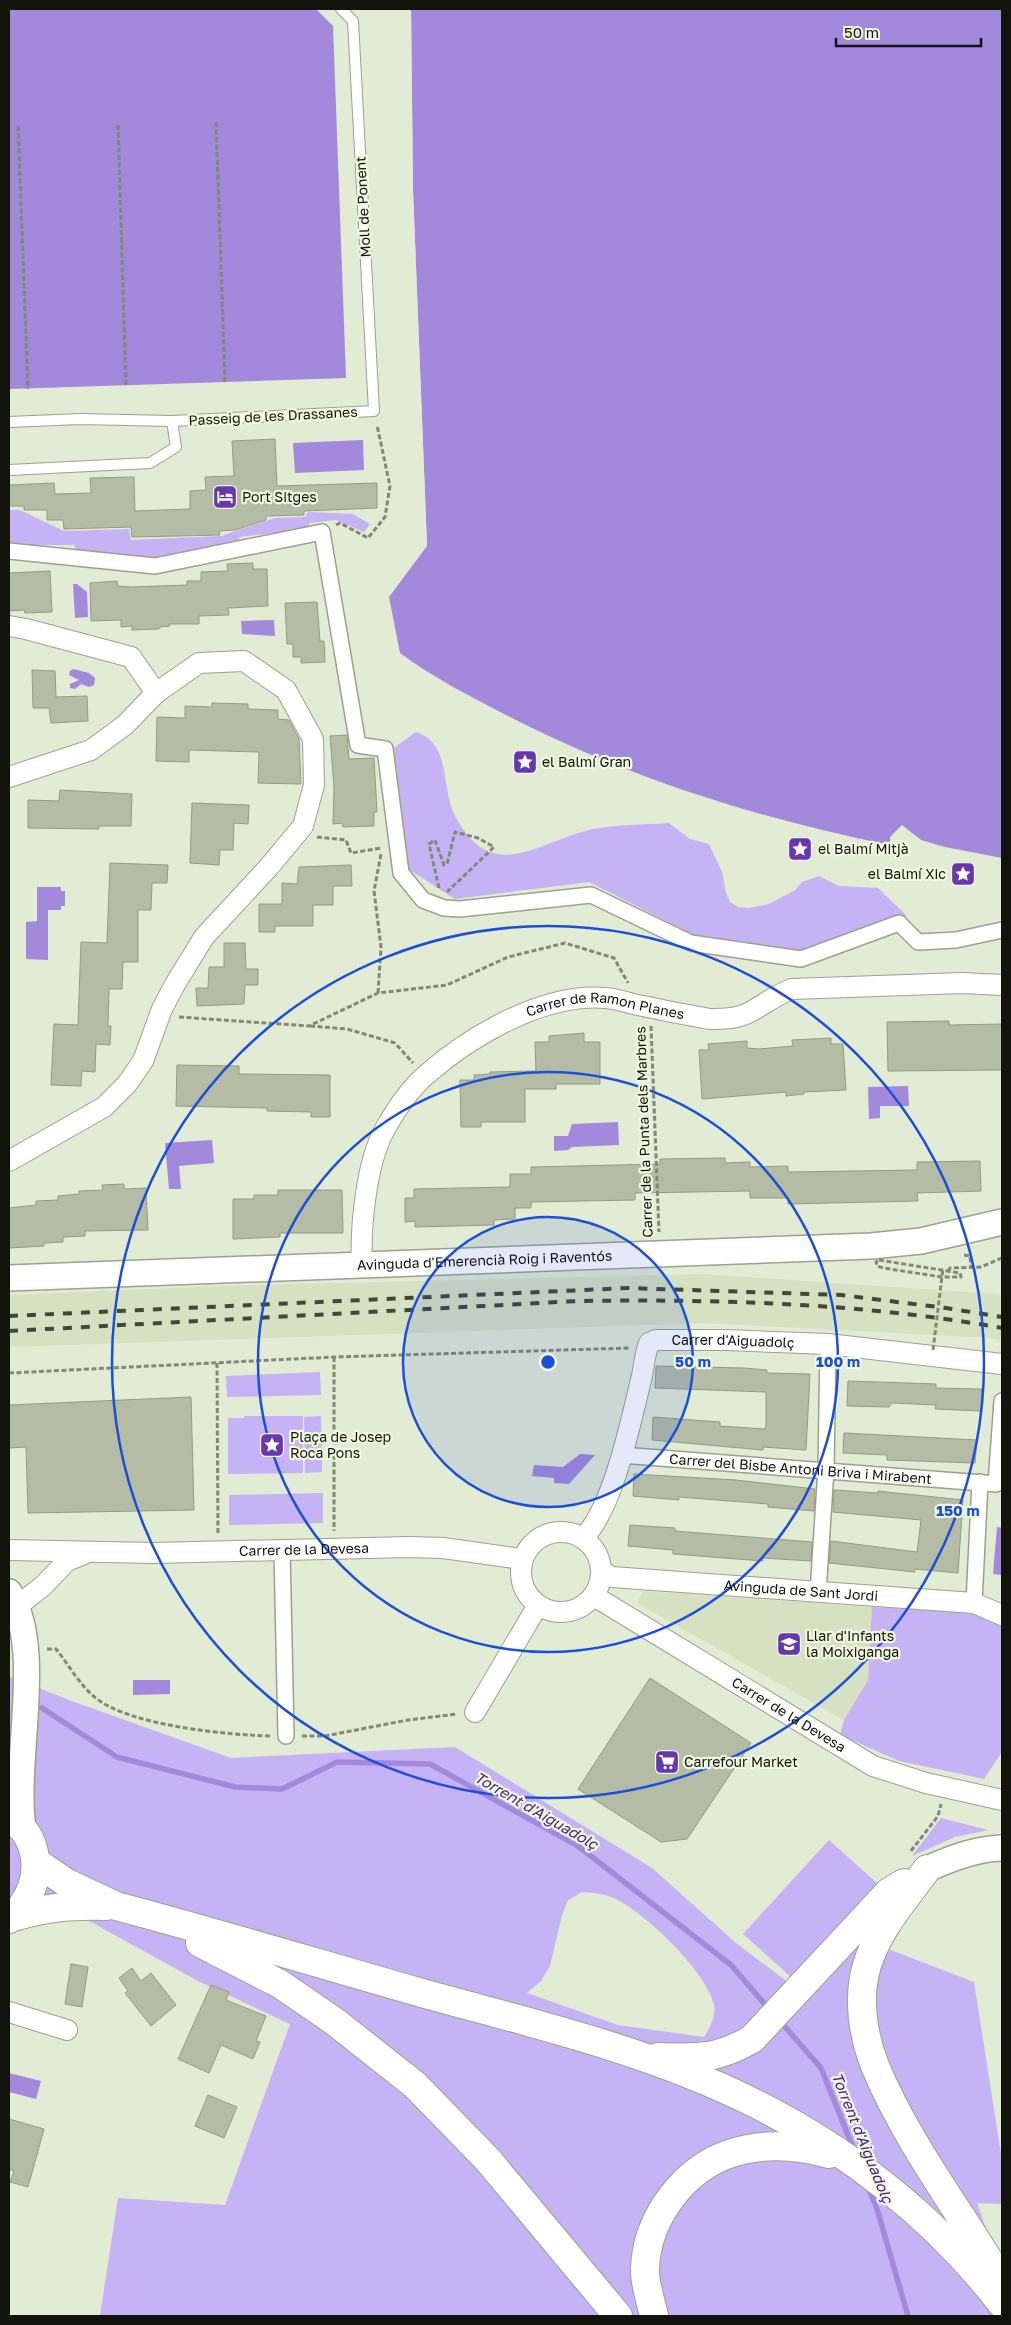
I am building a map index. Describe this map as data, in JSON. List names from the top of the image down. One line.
{"streets":{"street":["Carrer de Ramon Planes","Avinguda d'Emerencià Roig i Raventós","Carrer d'Aiguadolç","Carrer del Bisbe Antoni Briva i Mirabent","Carrer de la Devesa","Avinguda de Sant Jordi"],"lane":["Moll de Ponent","Passeig de les Drassanes"],"path":["Carrer de la Punta dels Marbres"]},"crossings":[["Moll de Ponent","Passeig de les Drassanes"],["Carrer de Ramon Planes","Carrer de la Punta dels Marbres"],["Carrer de Ramon Planes","Avinguda d'Emerencià Roig i Raventós"],["Carrer de la Punta dels Marbres","Avinguda d'Emerencià Roig i Raventós"],["Carrer de la Devesa","Avinguda de Sant Jordi"]],"water":["Torrent d'Aiguadolç"],"places":{"hotel":["Port Sitges"],"place":["el Balmí Gran","el Balmí Mitjà","el Balmí Xic","Plaça de Josep Roca Pons"],"school or university":["Llar d'Infants la Moixiganga"],"supermarket":["Carrefour Market"]},"scale_bar":"50 m","rings":["50 m","100 m","150 m"]}
